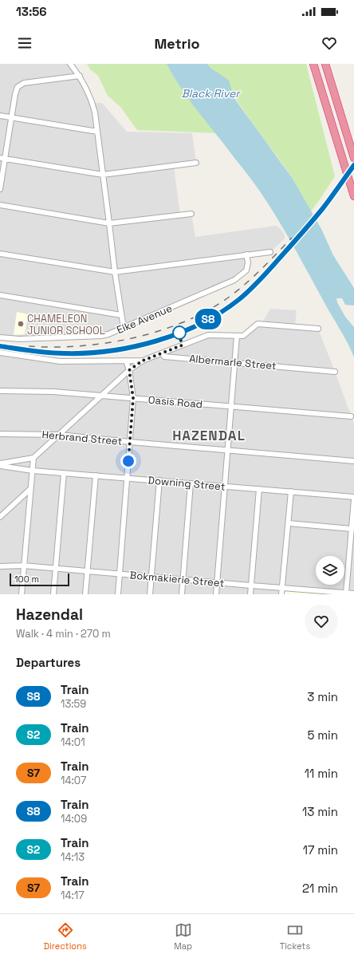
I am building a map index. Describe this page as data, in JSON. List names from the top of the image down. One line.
{"streets":{"street":["Eike Avenue","Albermarle Street","Oasis Road","Herbrand Street","Downing Street","Bokmakierie Street"]},"districts":["HAZENDAL"],"water":["Black River"],"places":["CHAMELEON JUNIOR SCHOOL"],"scale_bar":"100 m","page":{"status":"13:56","header":"Metrio","on_map":"S8","scale":"100 m","heading":[["Hazendal","Walk · 4 min · 270 m"],"Departures"],"list":[{"mark":"S8","name":"Train","note":"13:59","value":"3 min"},{"mark":"S2","name":"Train","note":"14:01","value":"5 min"},{"mark":"S7","name":"Train","note":"14:07","value":"11 min"},{"mark":"S8","name":"Train","note":"14:09","value":"13 min"},{"mark":"S2","name":"Train","note":"14:13","value":"17 min"},{"mark":"S7","name":"Train","note":"14:17","value":"21 min"}],"tabs":["Directions","Map","Tickets"]}}
